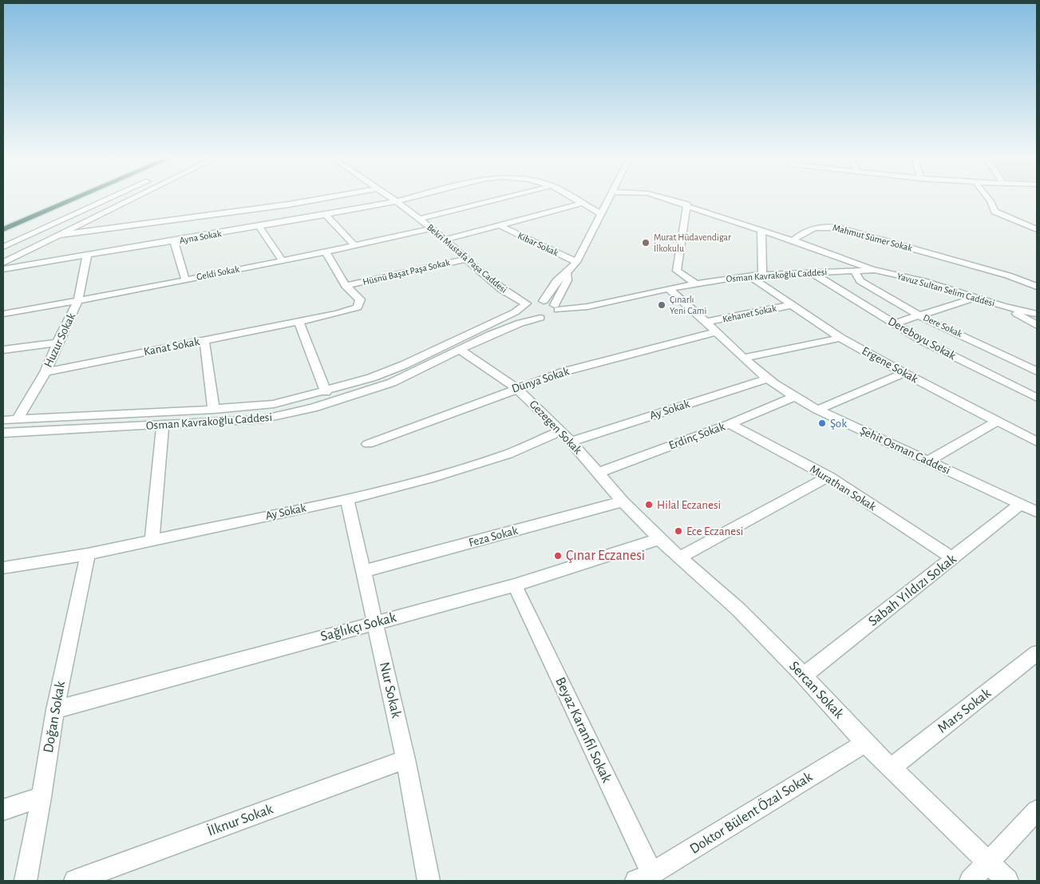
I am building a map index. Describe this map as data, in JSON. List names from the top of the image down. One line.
{"streets":{"street":["Ayna Sokak","Mahmut Sümer Sokak","Kibar Sokak","Bekri Mustafa Paşa Caddesi","Hüsnü Başat Paşa Sokak","Geldi Sokak","Osman Kavrakoğlu Caddesi","Yavuz Sultan Selim Caddesi","Kehanet Sokak","Dere Sokak","Dereboyu Sokak","Huzur Sokak","Kanat Sokak","Ergene Sokak","Dünya Sokak","Ay Sokak","Gezegen Sokak","Erdinç Sokak","Şehit Osman Caddesi","Murathan Sokak","Feza Sokak","Sabah Yıldızı Sokak","Sağlıkçı Sokak","Nur Sokak","Sercan Sokak","Mars Sokak","Doğan Sokak","Beyaz Karanfil Sokak","Doktor Bülent Özal Sokak","İlknur Sokak"]},"crossings":[["Ayna Sokak","Bekri Mustafa Paşa Caddesi"],["Ayna Sokak","Huzur Sokak"],["Bekri Mustafa Paşa Caddesi","Hüsnü Başat Paşa Sokak"],["Bekri Mustafa Paşa Caddesi","Geldi Sokak"],["Bekri Mustafa Paşa Caddesi","Osman Kavrakoğlu Caddesi"],["Hüsnü Başat Paşa Sokak","Kanat Sokak"],["Geldi Sokak","Huzur Sokak"],["Osman Kavrakoğlu Caddesi","Yavuz Sultan Selim Caddesi"],["Osman Kavrakoğlu Caddesi","Dere Sokak"],["Osman Kavrakoğlu Caddesi","Dereboyu Sokak"],["Osman Kavrakoğlu Caddesi","Huzur Sokak"],["Osman Kavrakoğlu Caddesi","Ergene Sokak"],["Osman Kavrakoğlu Caddesi","Gezegen Sokak"],["Osman Kavrakoğlu Caddesi","Şehit Osman Caddesi"],["Yavuz Sultan Selim Caddesi","Dere Sokak"],["Kehanet Sokak","Ergene Sokak"],["Kehanet Sokak","Şehit Osman Caddesi"],["Huzur Sokak","Kanat Sokak"],["Dünya Sokak","Gezegen Sokak"],["Dünya Sokak","Şehit Osman Caddesi"],["Ay Sokak","Gezegen Sokak"],["Ay Sokak","Şehit Osman Caddesi"],["Ay Sokak","Nur Sokak"],["Ay Sokak","Doğan Sokak"],["Gezegen Sokak","Erdinç Sokak"],["Gezegen Sokak","Feza Sokak"],["Gezegen Sokak","Sercan Sokak"],["Erdinç Sokak","Şehit Osman Caddesi"],["Erdinç Sokak","Murathan Sokak"],["Şehit Osman Caddesi","Sabah Yıldızı Sokak"],["Murathan Sokak","Sabah Yıldızı Sokak"],["Feza Sokak","Nur Sokak"],["Feza Sokak","Sercan Sokak"],["Sabah Yıldızı Sokak","Sercan Sokak"],["Sağlıkçı Sokak","Nur Sokak"],["Sağlıkçı Sokak","Sercan Sokak"],["Sağlıkçı Sokak","Doğan Sokak"],["Sağlıkçı Sokak","Beyaz Karanfil Sokak"],["Nur Sokak","İlknur Sokak"],["Sercan Sokak","Mars Sokak"],["Sercan Sokak","Doktor Bülent Özal Sokak"],["Beyaz Karanfil Sokak","Doktor Bülent Özal Sokak"]],"places":["Murat Hüdavendigar İlkokulu","Çınarlı Yeni Cami","Şok","Hilal Eczanesi","Ece Eczanesi","Çınar Eczanesi"]}
